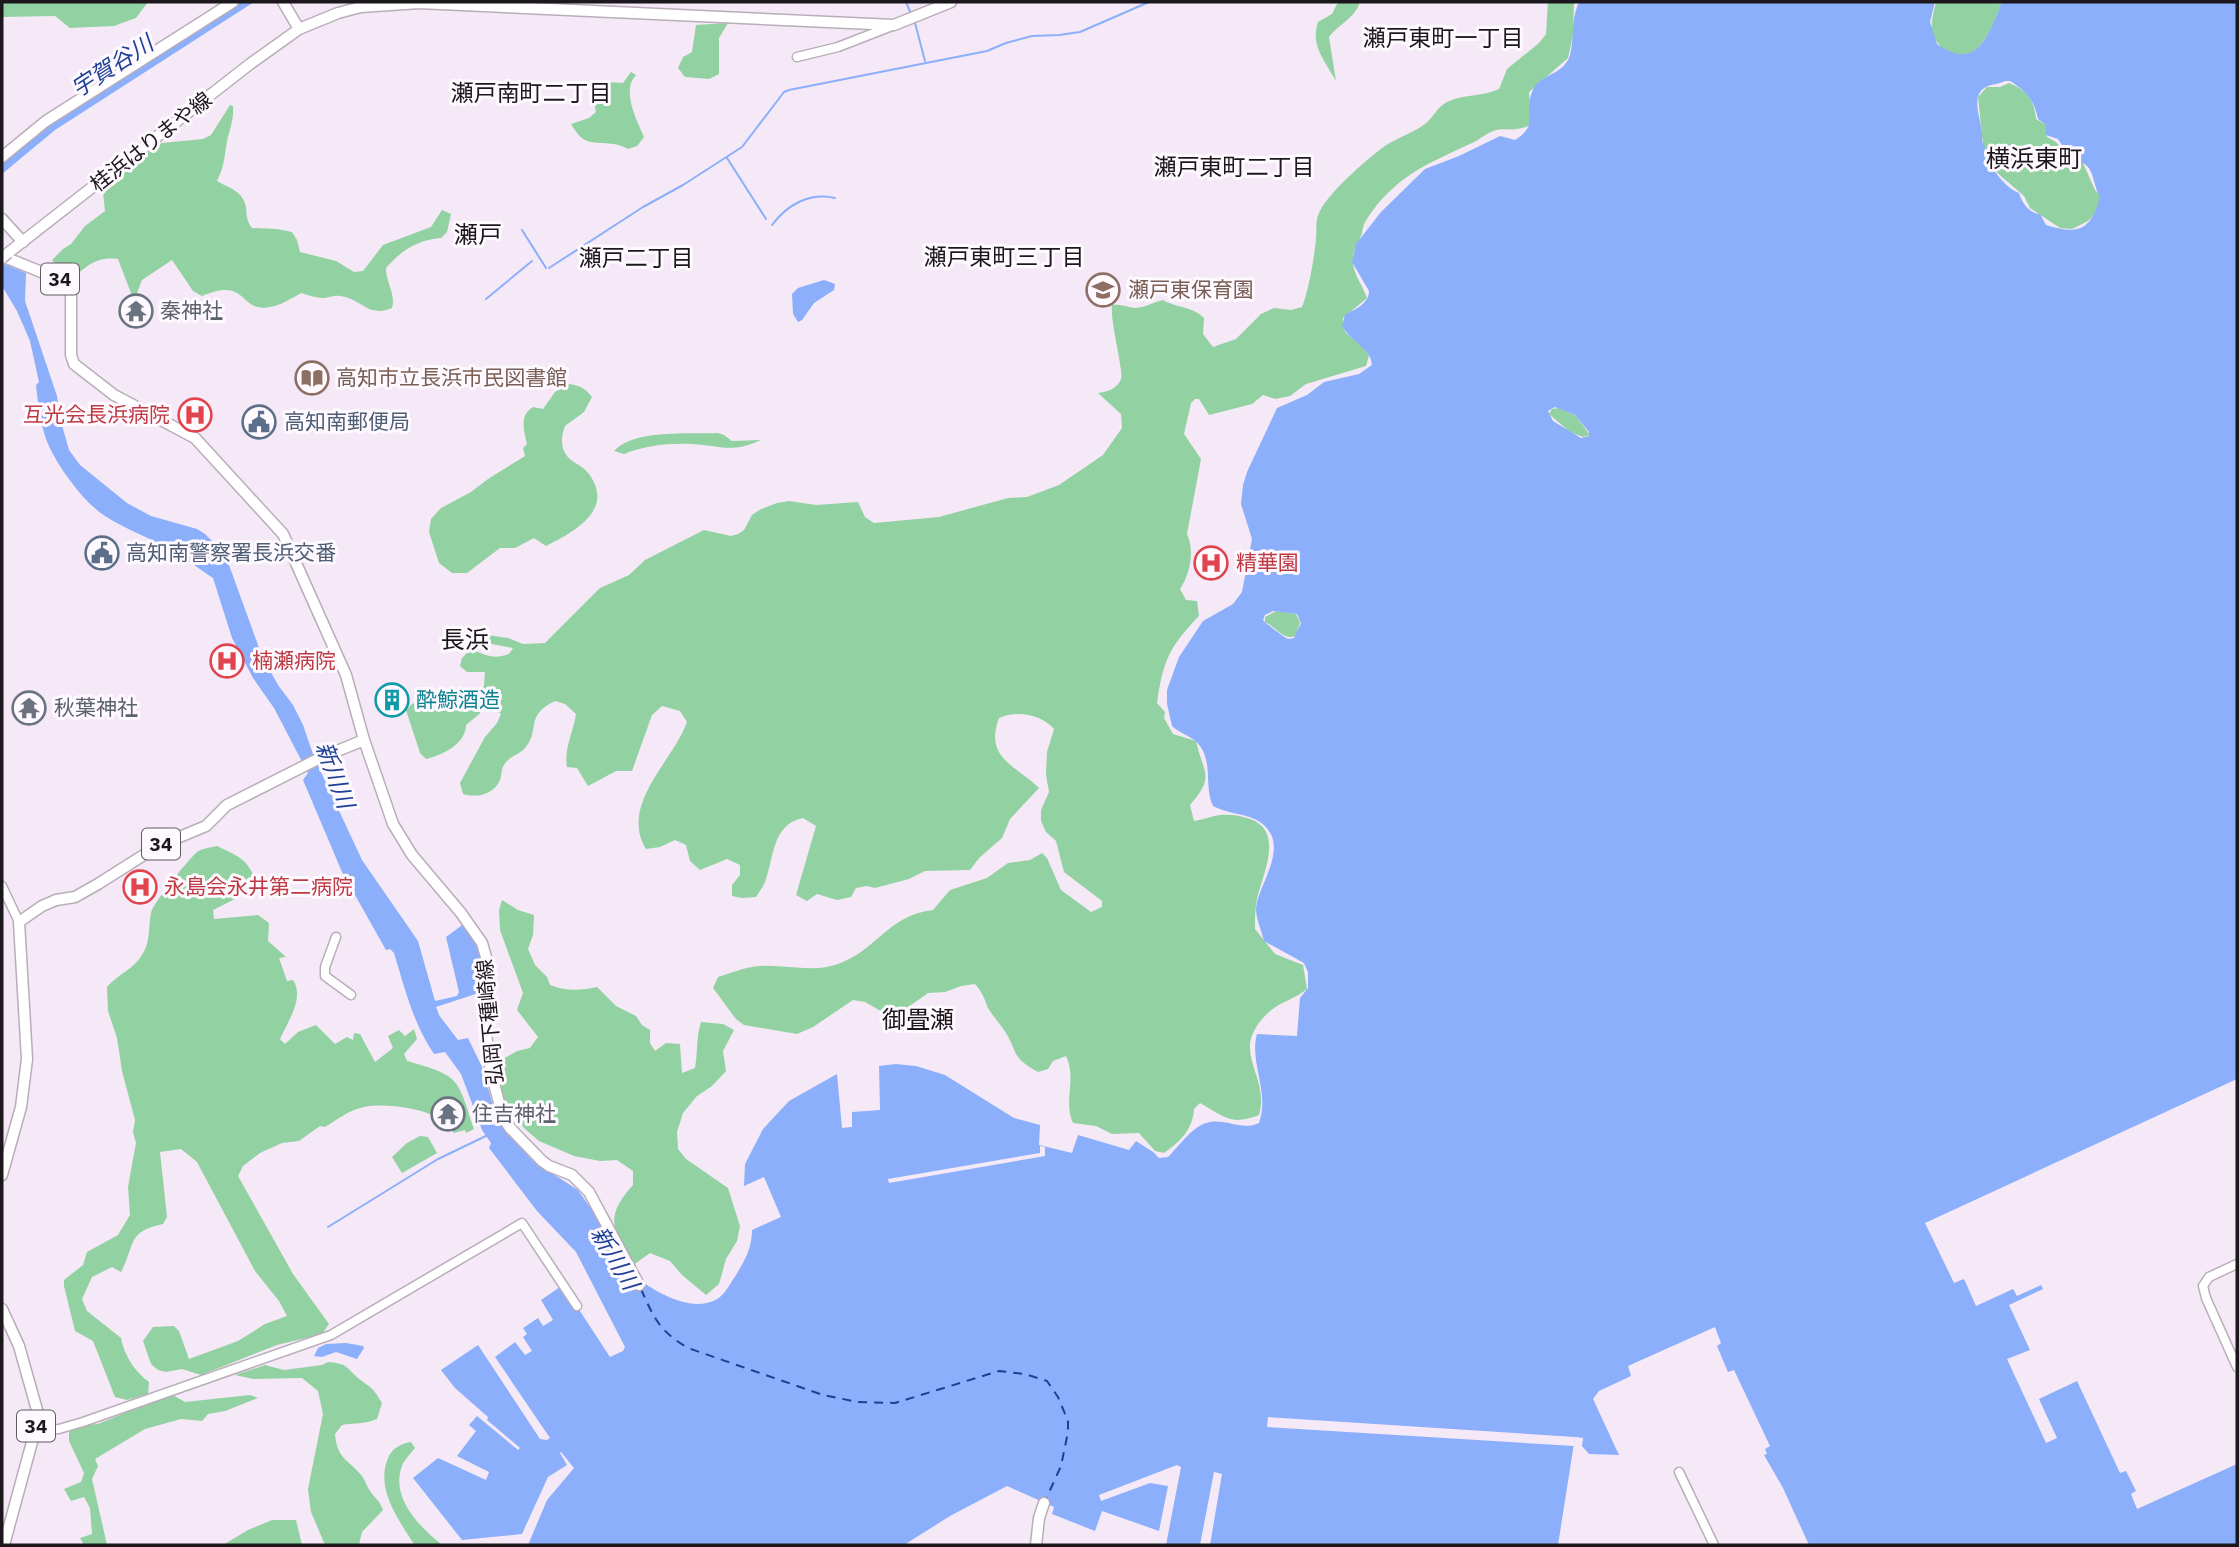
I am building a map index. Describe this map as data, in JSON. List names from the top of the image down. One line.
{"streets":{"main road":["桂浜はりまや線","34","弘岡下種崎線"]},"crossings":[["桂浜はりまや線","34"],["桂浜はりまや線","弘岡下種崎線"],["34","弘岡下種崎線"]],"districts":["瀬戸東町一丁目","瀬戸南町二丁目","横浜東町","瀬戸東町二丁目","瀬戸","瀬戸東町三丁目","瀬戸二丁目","長浜","御畳瀬"],"water":["宇賀谷川","新川川"],"places":{"school or university":["瀬戸東保育園"],"temple":["秦神社","秋葉神社","住吉神社"],"library":["高知市立長浜市民図書館"],"hospital":["互光会長浜病院","精華園","楠瀬病院","永島会永井第二病院"],"public building":["高知南郵便局","高知南警察署長浜交番"],"building":["酔鯨酒造"]}}
